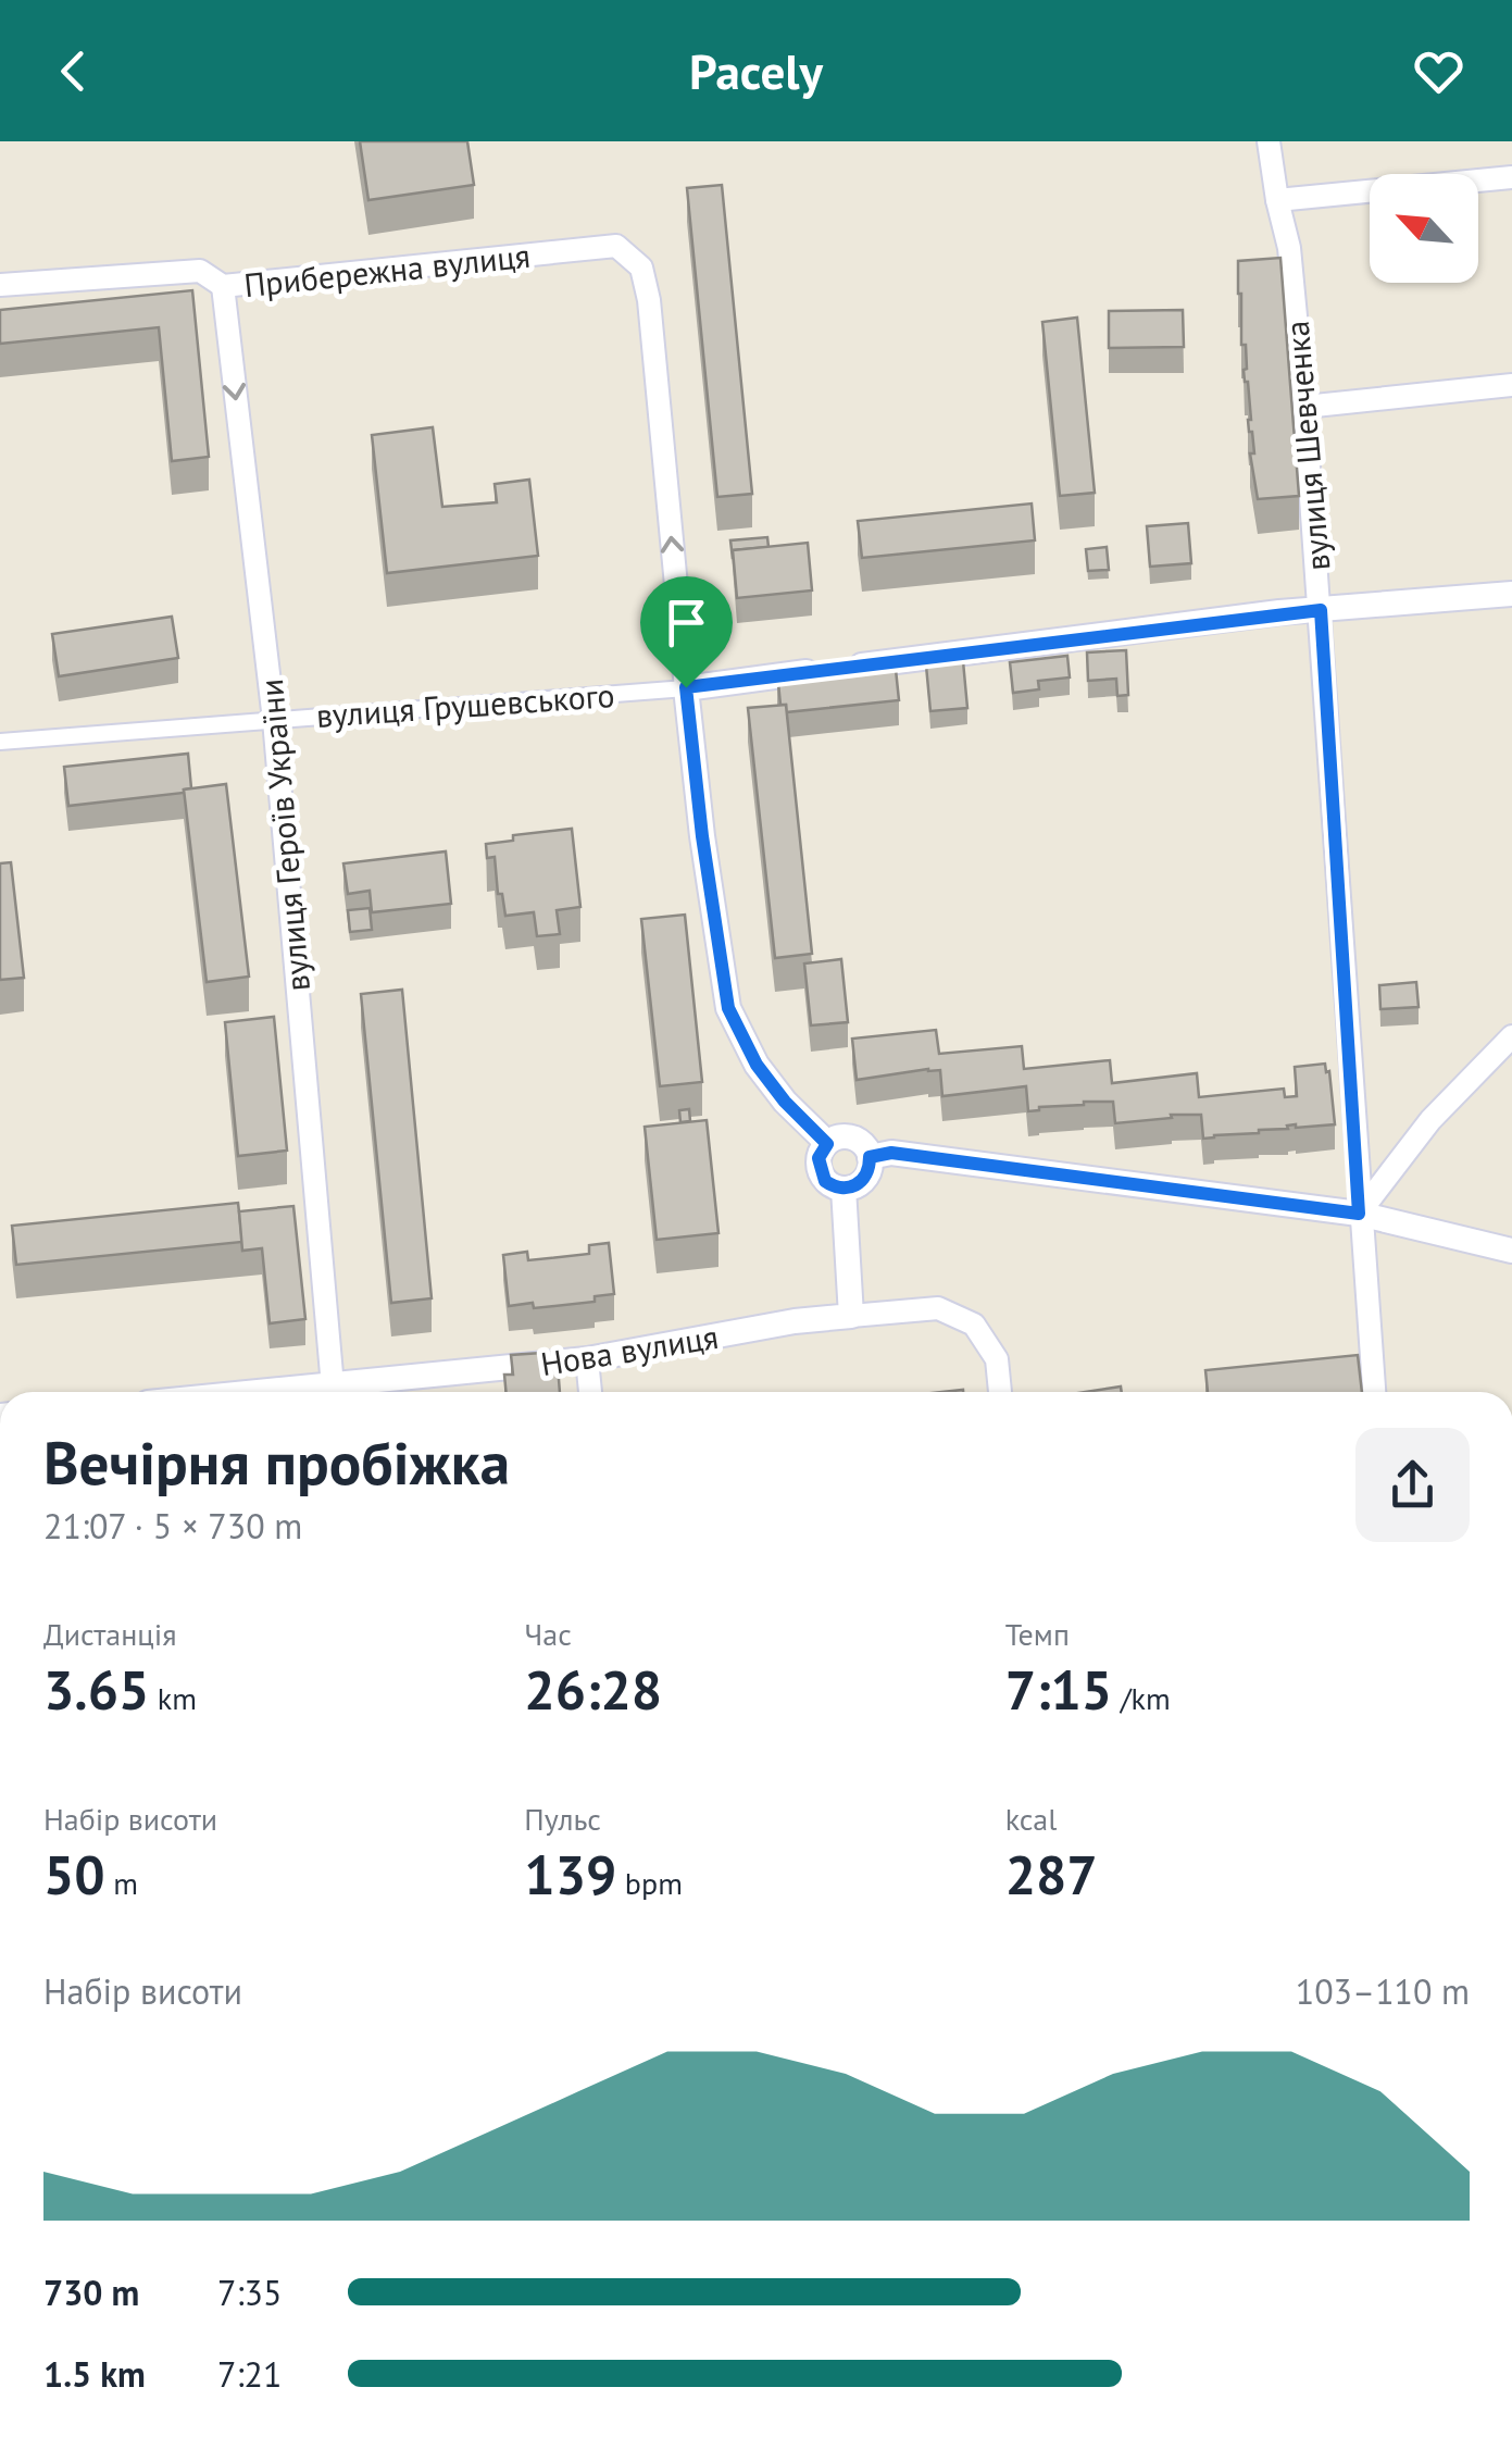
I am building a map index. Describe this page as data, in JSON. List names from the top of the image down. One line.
{"streets":{"street":["Прибережна вулиця","вулиця Шевченка","вулиця Грушевського","вулиця Героїв України","Нова вулиця"]},"crossings":[["Прибережна вулиця","вулиця Грушевського"],["Прибережна вулиця","вулиця Героїв України"],["вулиця Шевченка","вулиця Грушевського"],["вулиця Грушевського","вулиця Героїв України"],["вулиця Героїв України","Нова вулиця"]],"one_way":["вулиця Героїв України"],"north":"top left","page":{"header":"Pacely","heading":["Вечірня пробіжка","21:07 · 5 × 730 m"],"stats":[["Дистанція","3.65 km"],["Час","26:28"],["Темп","7:15 /km"],["Набір висоти","50 m"],["Пульс","139 bpm"],["kcal","287"]],"chart":["Набір висоти","103–110 m"],"list":[{"name":"730 m","note":"7:35"},{"name":"1.5 km","note":"7:21"}]}}
